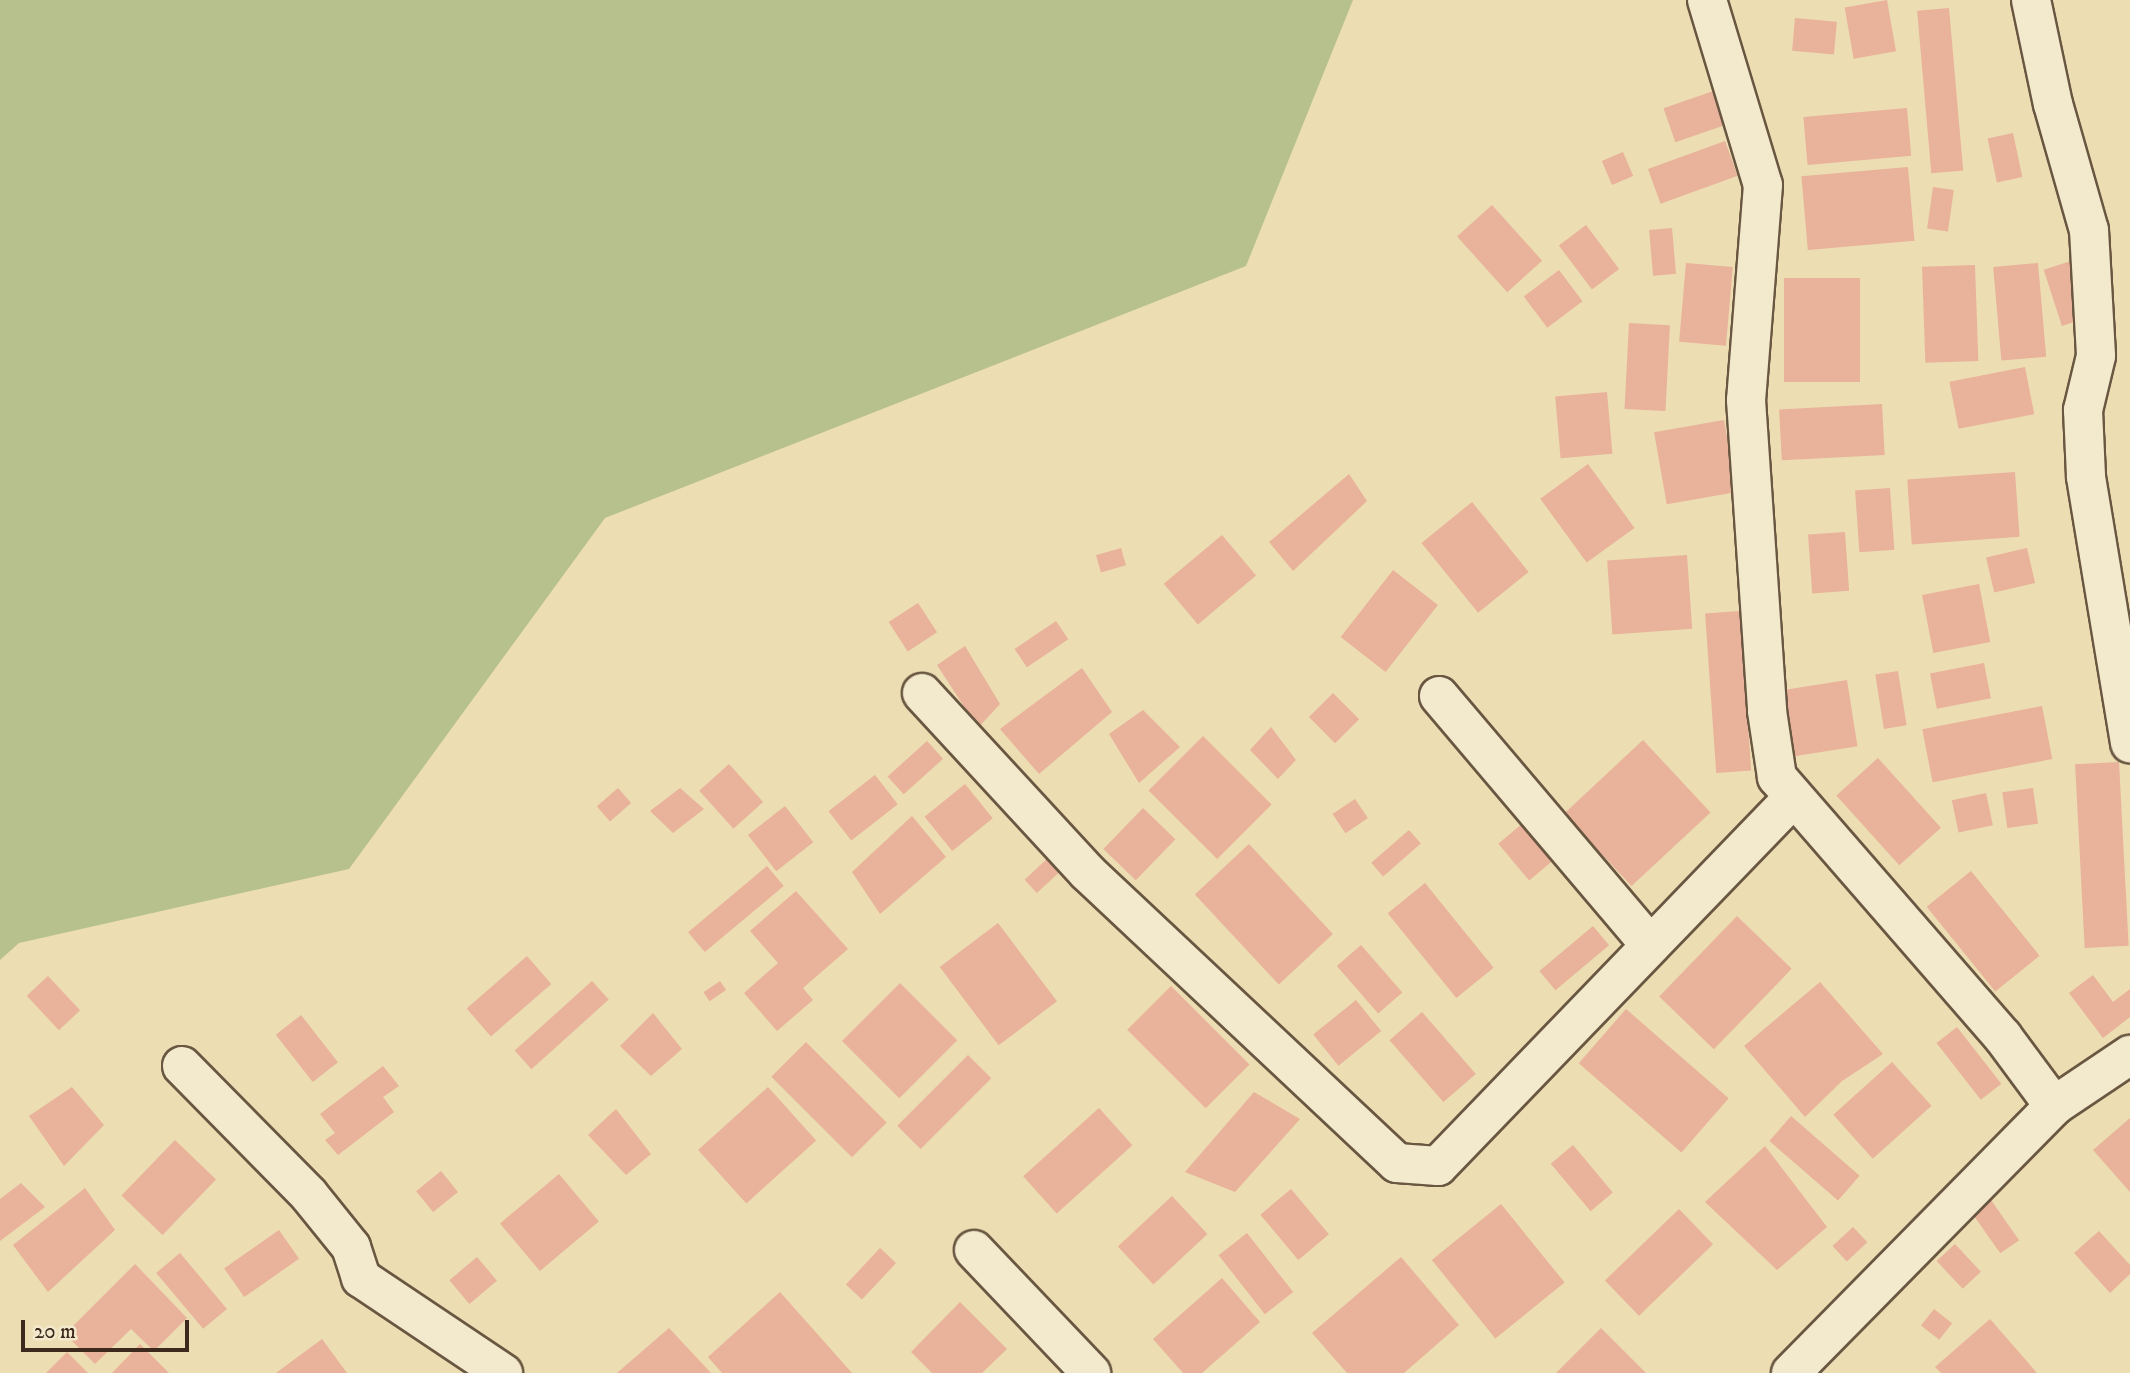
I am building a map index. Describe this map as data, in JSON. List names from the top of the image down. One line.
{"scale_bar":"20 m"}
